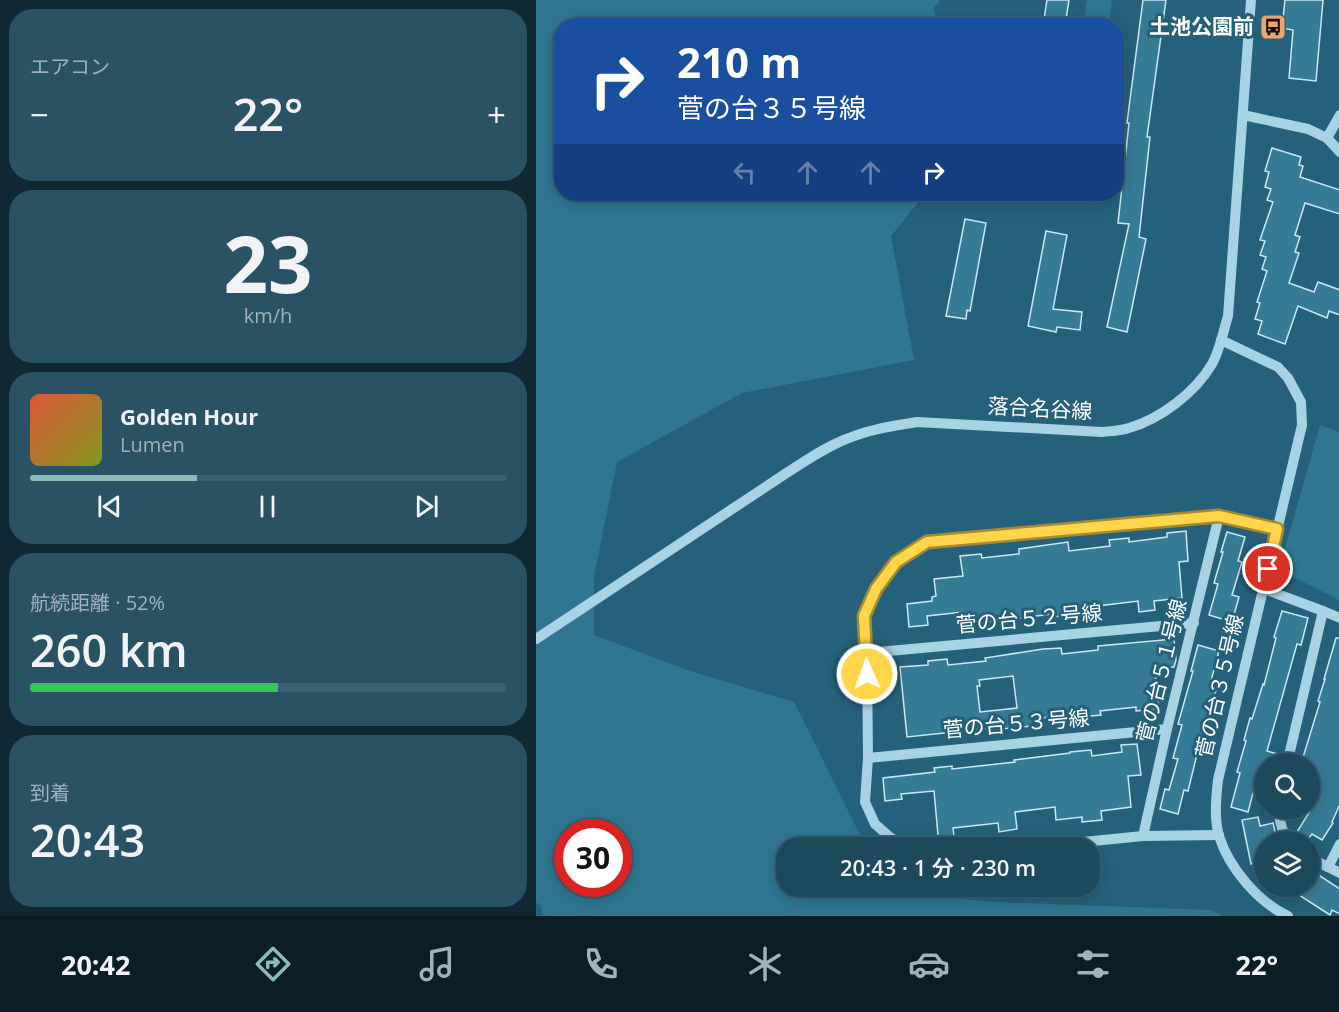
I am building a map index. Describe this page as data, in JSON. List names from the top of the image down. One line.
{"streets":{"street":["落合名谷線","菅の台５２号線","菅の台５１号線","菅の台３５号線","菅の台５３号線"]},"crossings":[["落合名谷線","菅の台３５号線"],["菅の台５２号線","菅の台５１号線"],["菅の台５１号線","菅の台５３号線"]],"places":{"bus stop":["土池公園前"]},"page":{"tile":["エアコン",["23","km/h"],["航続距離 · 52%","260 km"],["到着","20:43"]],"turn":["210 m","菅の台３５号線"],"heat":["−","22°","+"],"song":["Golden Hour","Lumen"],"limit":"30","trip":"20:43 · 1 分 · 230 m","tabs":["20:42","22°"]}}
